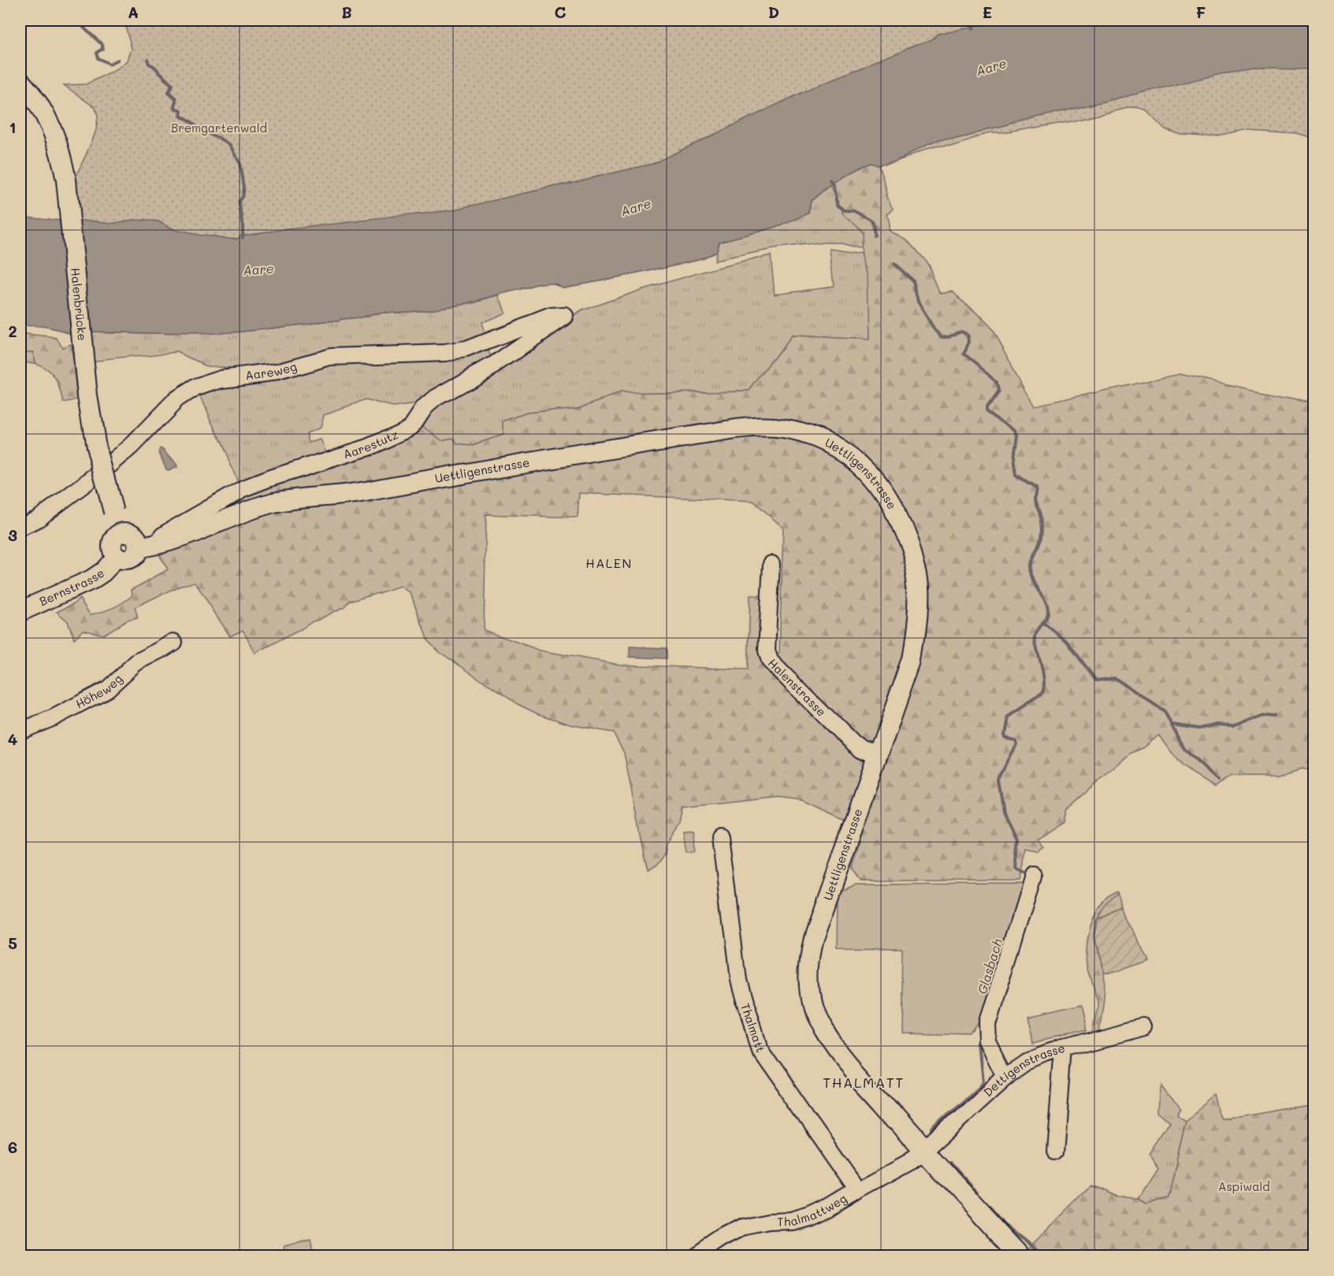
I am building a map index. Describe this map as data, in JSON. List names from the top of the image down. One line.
{"streets":{"main road":["Halenbrücke","Uettligenstrasse","Bernstrasse"],"street":["Aareweg","Aarestutz","Halenstrasse","Höheweg","Thalmatt","Dettigenstrasse","Thalmattweg"]},"crossings":[["Halenbrücke","Uettligenstrasse"],["Halenbrücke","Bernstrasse"],["Aareweg","Aarestutz"],["Aarestutz","Uettligenstrasse"],["Uettligenstrasse","Bernstrasse"],["Uettligenstrasse","Halenstrasse"],["Uettligenstrasse","Dettigenstrasse"],["Uettligenstrasse","Thalmattweg"],["Thalmatt","Thalmattweg"],["Dettigenstrasse","Thalmattweg"]],"districts":["HALEN","THALMATT"],"water":["Aare","Glasbach"],"parks":["Bremgartenwald","Aspiwald"],"grid":{"columns":["A","B","C","D","E","F"],"rows":["1","2","3","4","5","6"]}}
